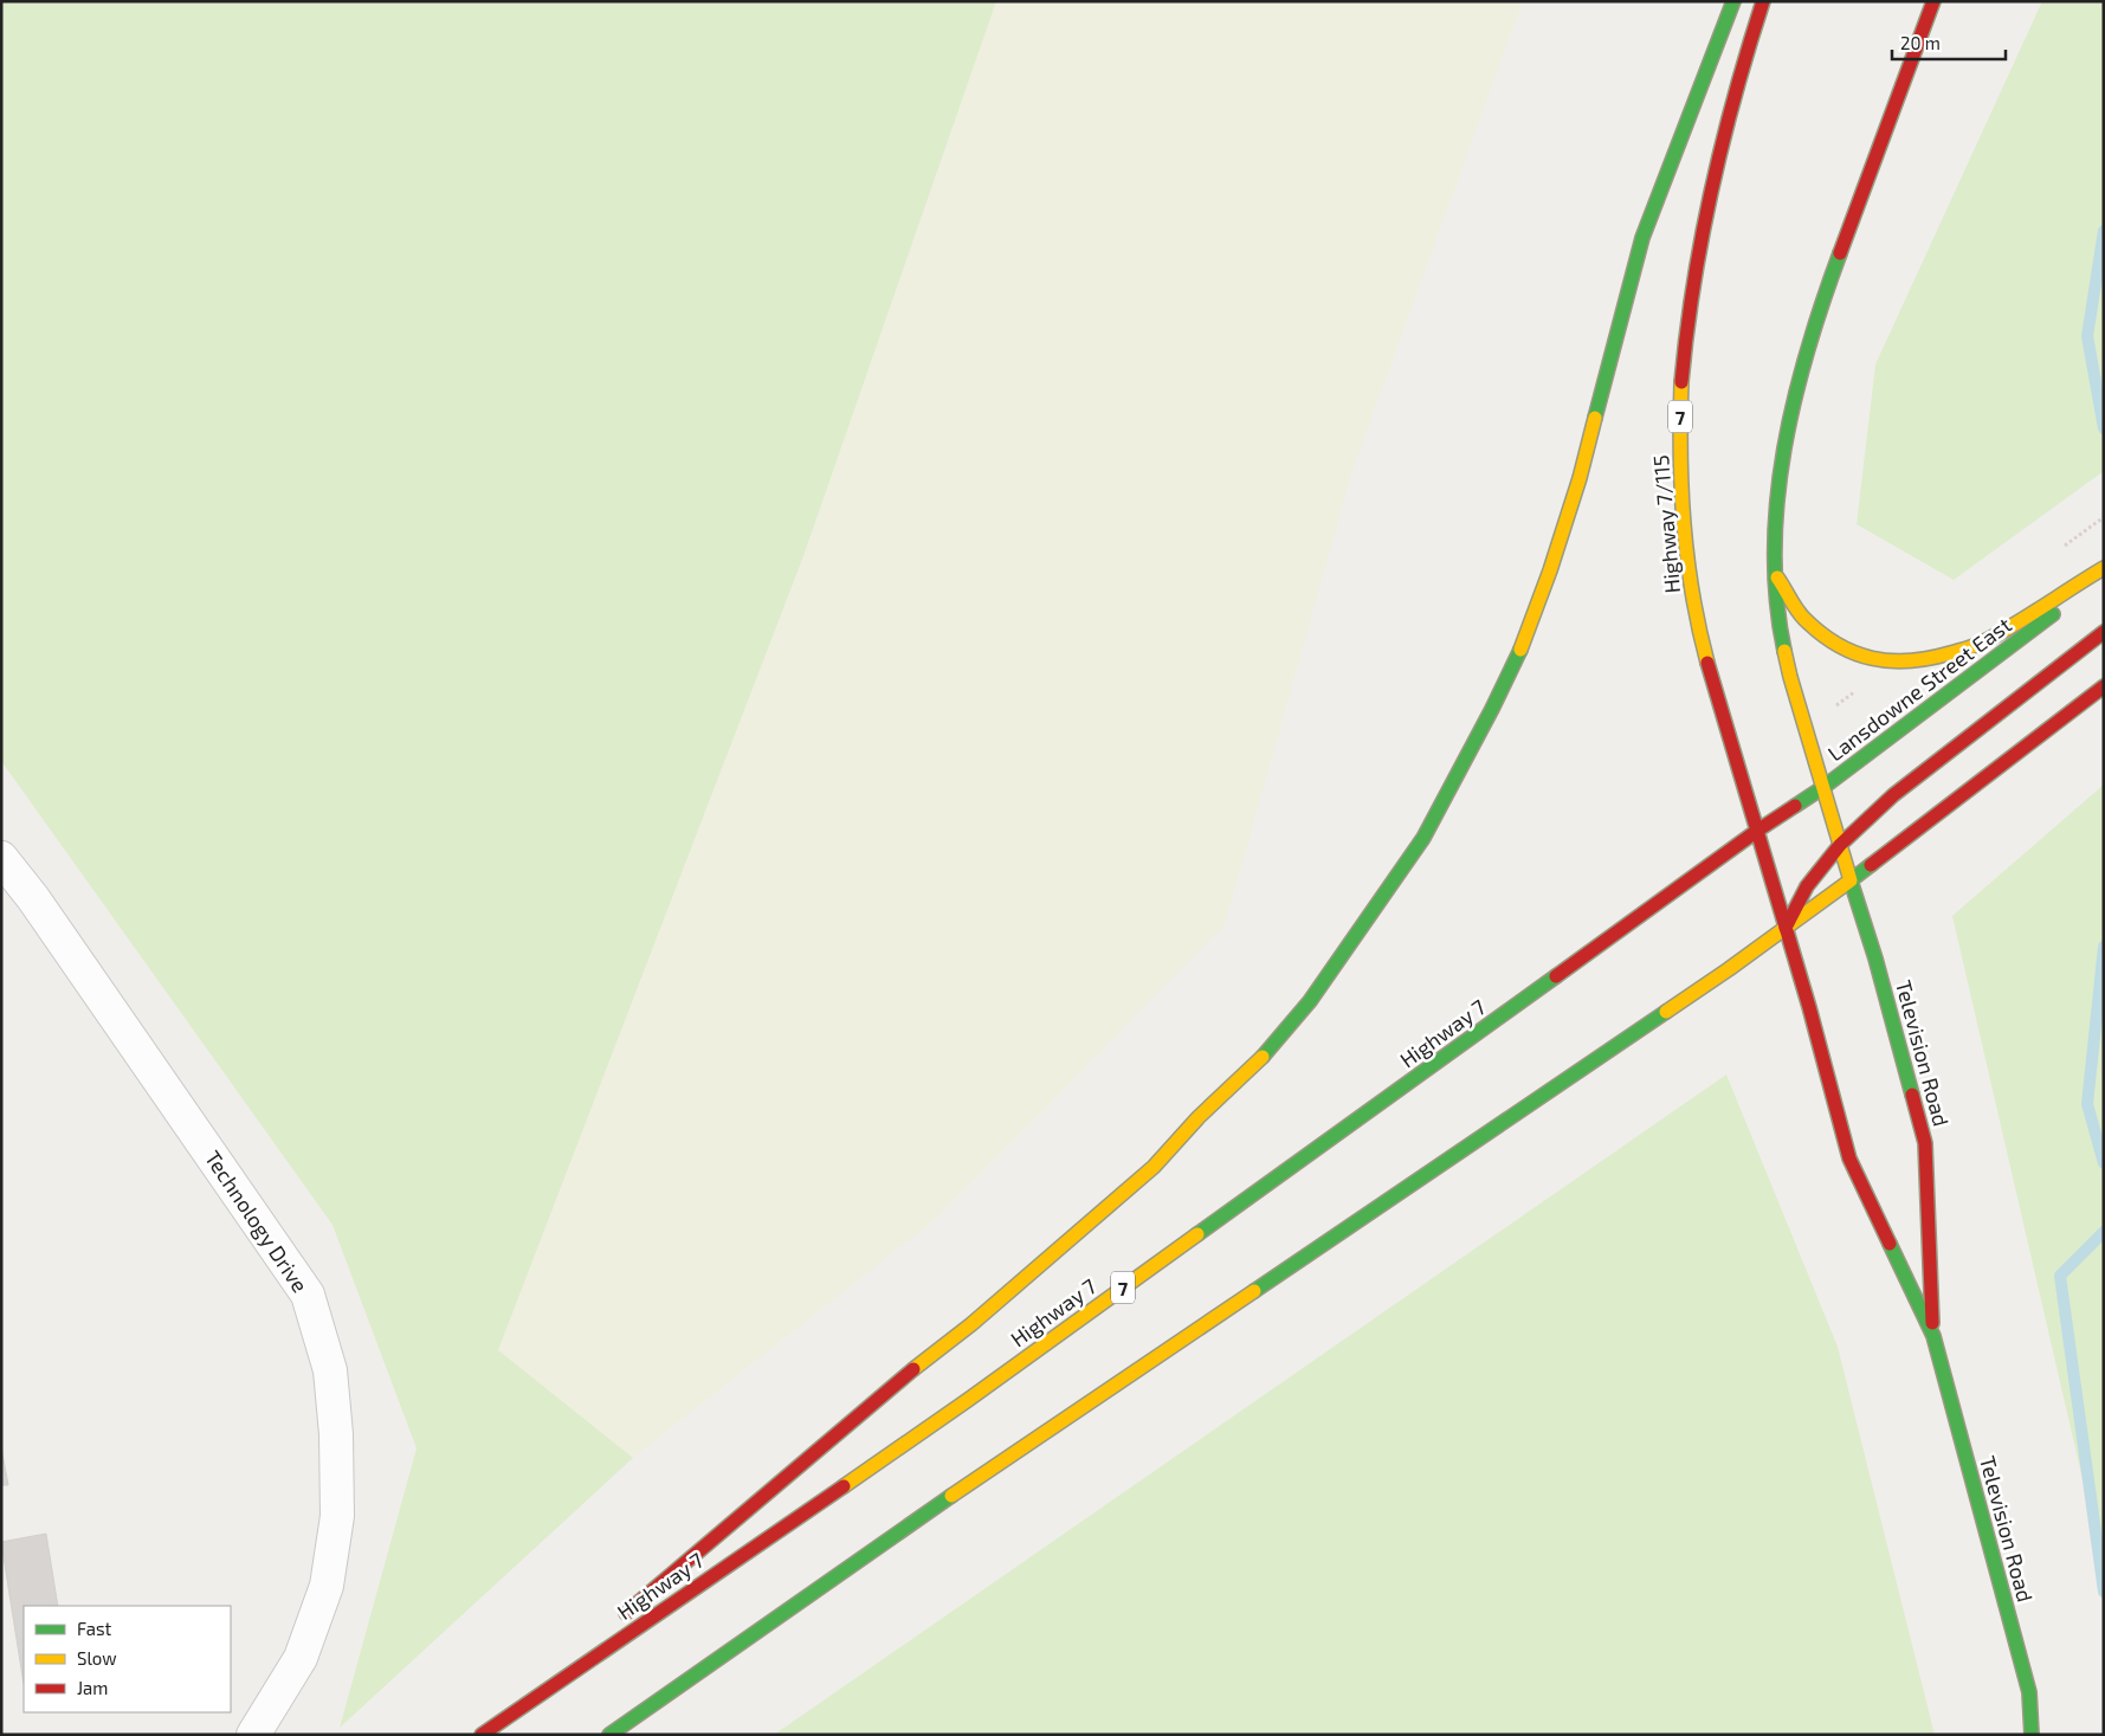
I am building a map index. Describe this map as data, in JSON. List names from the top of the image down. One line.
{"streets":{"main road":["7","Highway 7/115","Lansdowne Street East","Highway 7","Television Road"],"street":["Technology Drive"]},"crossings":[["Highway 7/115","Lansdowne Street East"],["Highway 7/115","Highway 7"],["Highway 7/115","Television Road"],["Lansdowne Street East","Highway 7"],["Lansdowne Street East","Television Road"],["Highway 7","Television Road"]],"legend":["Fast","Slow","Jam"],"scale_bar":"20 m"}
